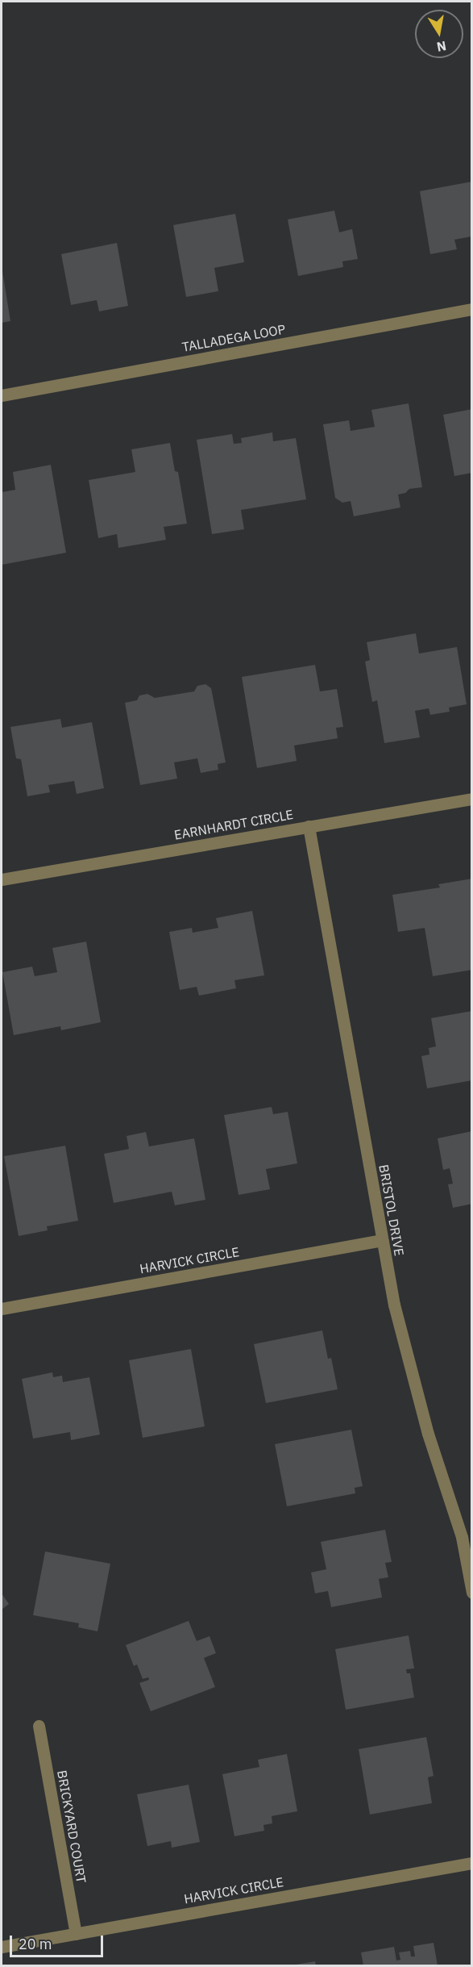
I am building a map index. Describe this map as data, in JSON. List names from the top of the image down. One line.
{"streets":{"street":["TALLADEGA LOOP","EARNHARDT CIRCLE","BRISTOL DRIVE","HARVICK CIRCLE","BRICKYARD COURT"]},"crossings":[["EARNHARDT CIRCLE","BRISTOL DRIVE"],["BRISTOL DRIVE","HARVICK CIRCLE"],["HARVICK CIRCLE","BRICKYARD COURT"]],"scale_bar":"20 m","north":"bottom"}
